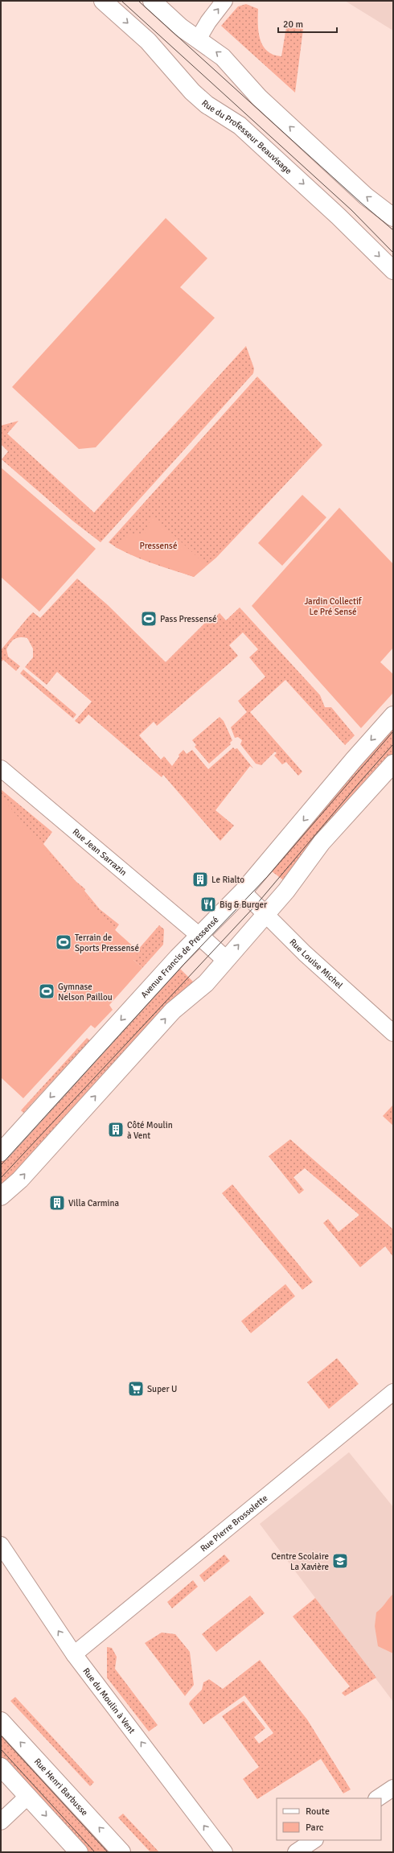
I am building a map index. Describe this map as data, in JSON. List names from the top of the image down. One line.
{"streets":{"street":["Rue du Professeur Beauvisage","Rue Jean Sarrazin","Avenue Francis de Pressensé","Rue Louise Michel","Rue Pierre Brossolette","Rue du Moulin à Vent","Rue Henri Barbusse"]},"crossings":[["Rue Jean Sarrazin","Avenue Francis de Pressensé"],["Avenue Francis de Pressensé","Rue Louise Michel"],["Rue Pierre Brossolette","Rue du Moulin à Vent"]],"parks":["Pressensé","Jardin Collectif Le Pré Sensé"],"places":{"sports":["Pass Pressensé","Terrain de Sports Pressensé","Gymnase Nelson Paillou"],"building":["Le Rialto","Côté Moulin à Vent","Villa Carmina"],"restaurant":["Big & Burger"],"supermarket":["Super U"],"school or university":["Centre Scolaire La Xavière"]},"legend":["Route","Parc"],"scale_bar":"20 m"}
